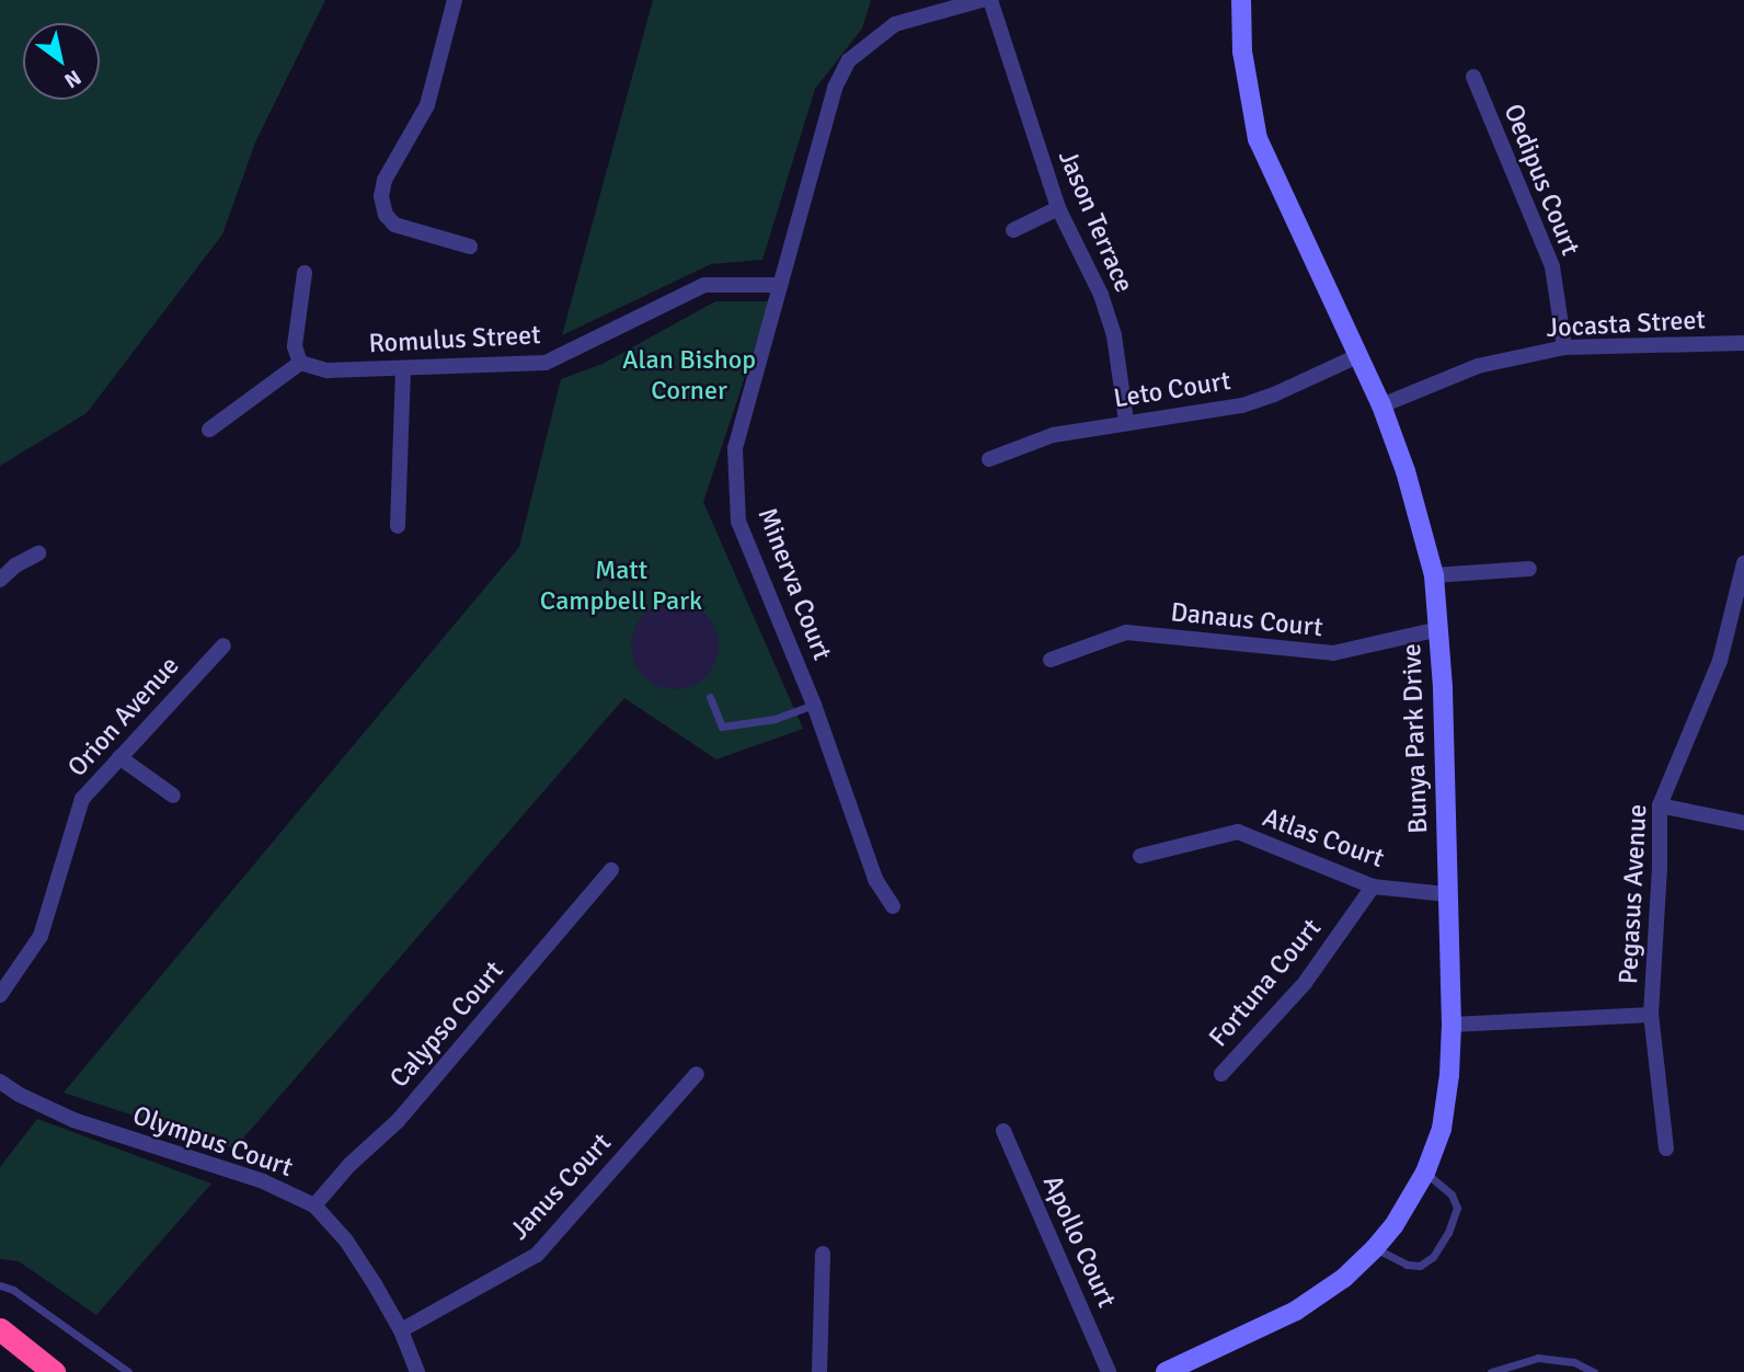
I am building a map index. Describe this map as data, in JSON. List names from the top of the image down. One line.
{"streets":{"street":["Oedipus Court","Jason Terrace","Jocasta Street","Romulus Street","Leto Court","Minerva Court","Danaus Court","Orion Avenue","Bunya Park Drive","Atlas Court","Pegasus Avenue","Fortuna Court","Calypso Court","Olympus Court","Janus Court","Apollo Court"]},"crossings":[["Oedipus Court","Jocasta Street"],["Jason Terrace","Leto Court"],["Jocasta Street","Bunya Park Drive"],["Romulus Street","Minerva Court"],["Leto Court","Bunya Park Drive"],["Danaus Court","Bunya Park Drive"],["Bunya Park Drive","Atlas Court"],["Atlas Court","Fortuna Court"],["Calypso Court","Olympus Court"],["Olympus Court","Janus Court"]],"parks":["Alan Bishop Corner","Matt Campbell Park"],"north":"bottom right"}
